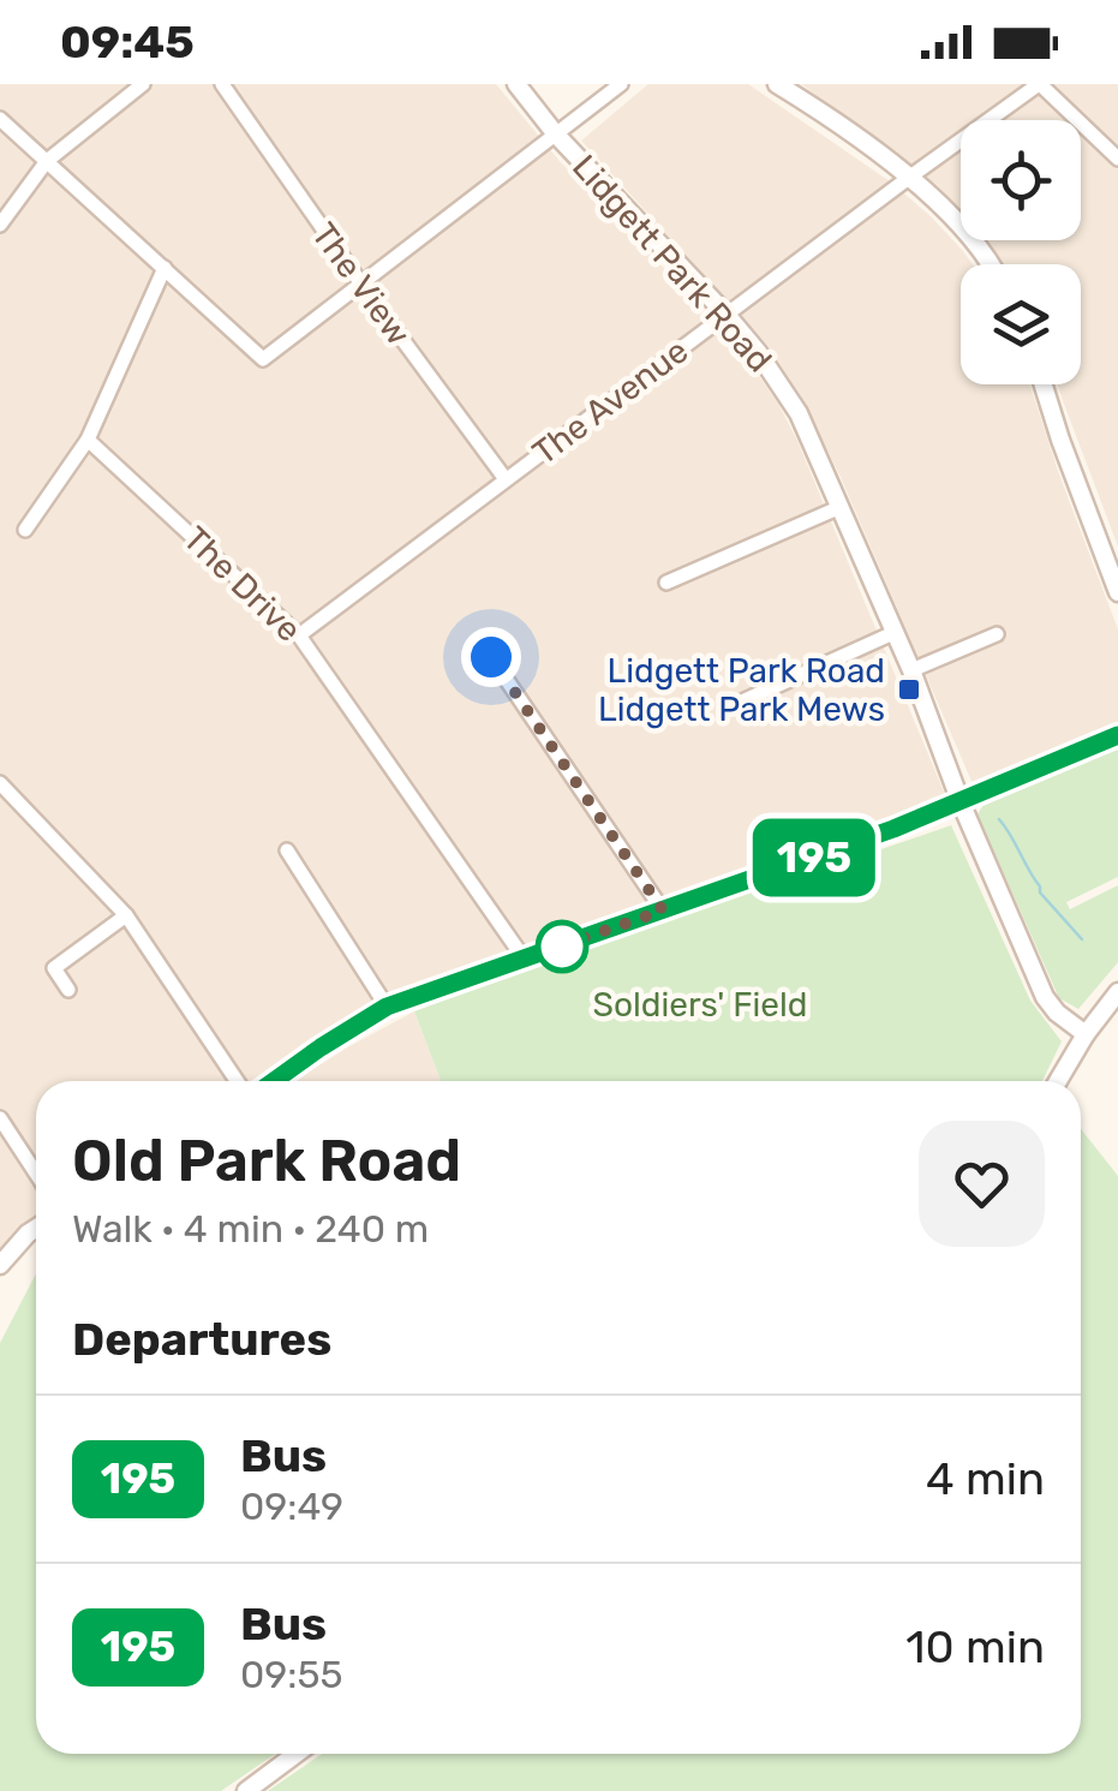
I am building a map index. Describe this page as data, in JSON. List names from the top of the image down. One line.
{"streets":{"street":["Lidgett Park Road","The View","The Avenue","The Drive"]},"crossings":[["Lidgett Park Road","The Avenue"],["The View","The Avenue"],["The Avenue","The Drive"]],"parks":["Soldiers' Field"],"places":{"transit":["Lidgett Park Road Lidgett Park Mews"]},"lines":["bus line 195"],"page":{"status":"09:45","on_map":"195","heading":[["Old Park Road","Walk · 4 min · 240 m"],"Departures"],"list":[{"mark":"195","name":"Bus","note":"09:49","value":"4 min"},{"mark":"195","name":"Bus","note":"09:55","value":"10 min"}]}}
